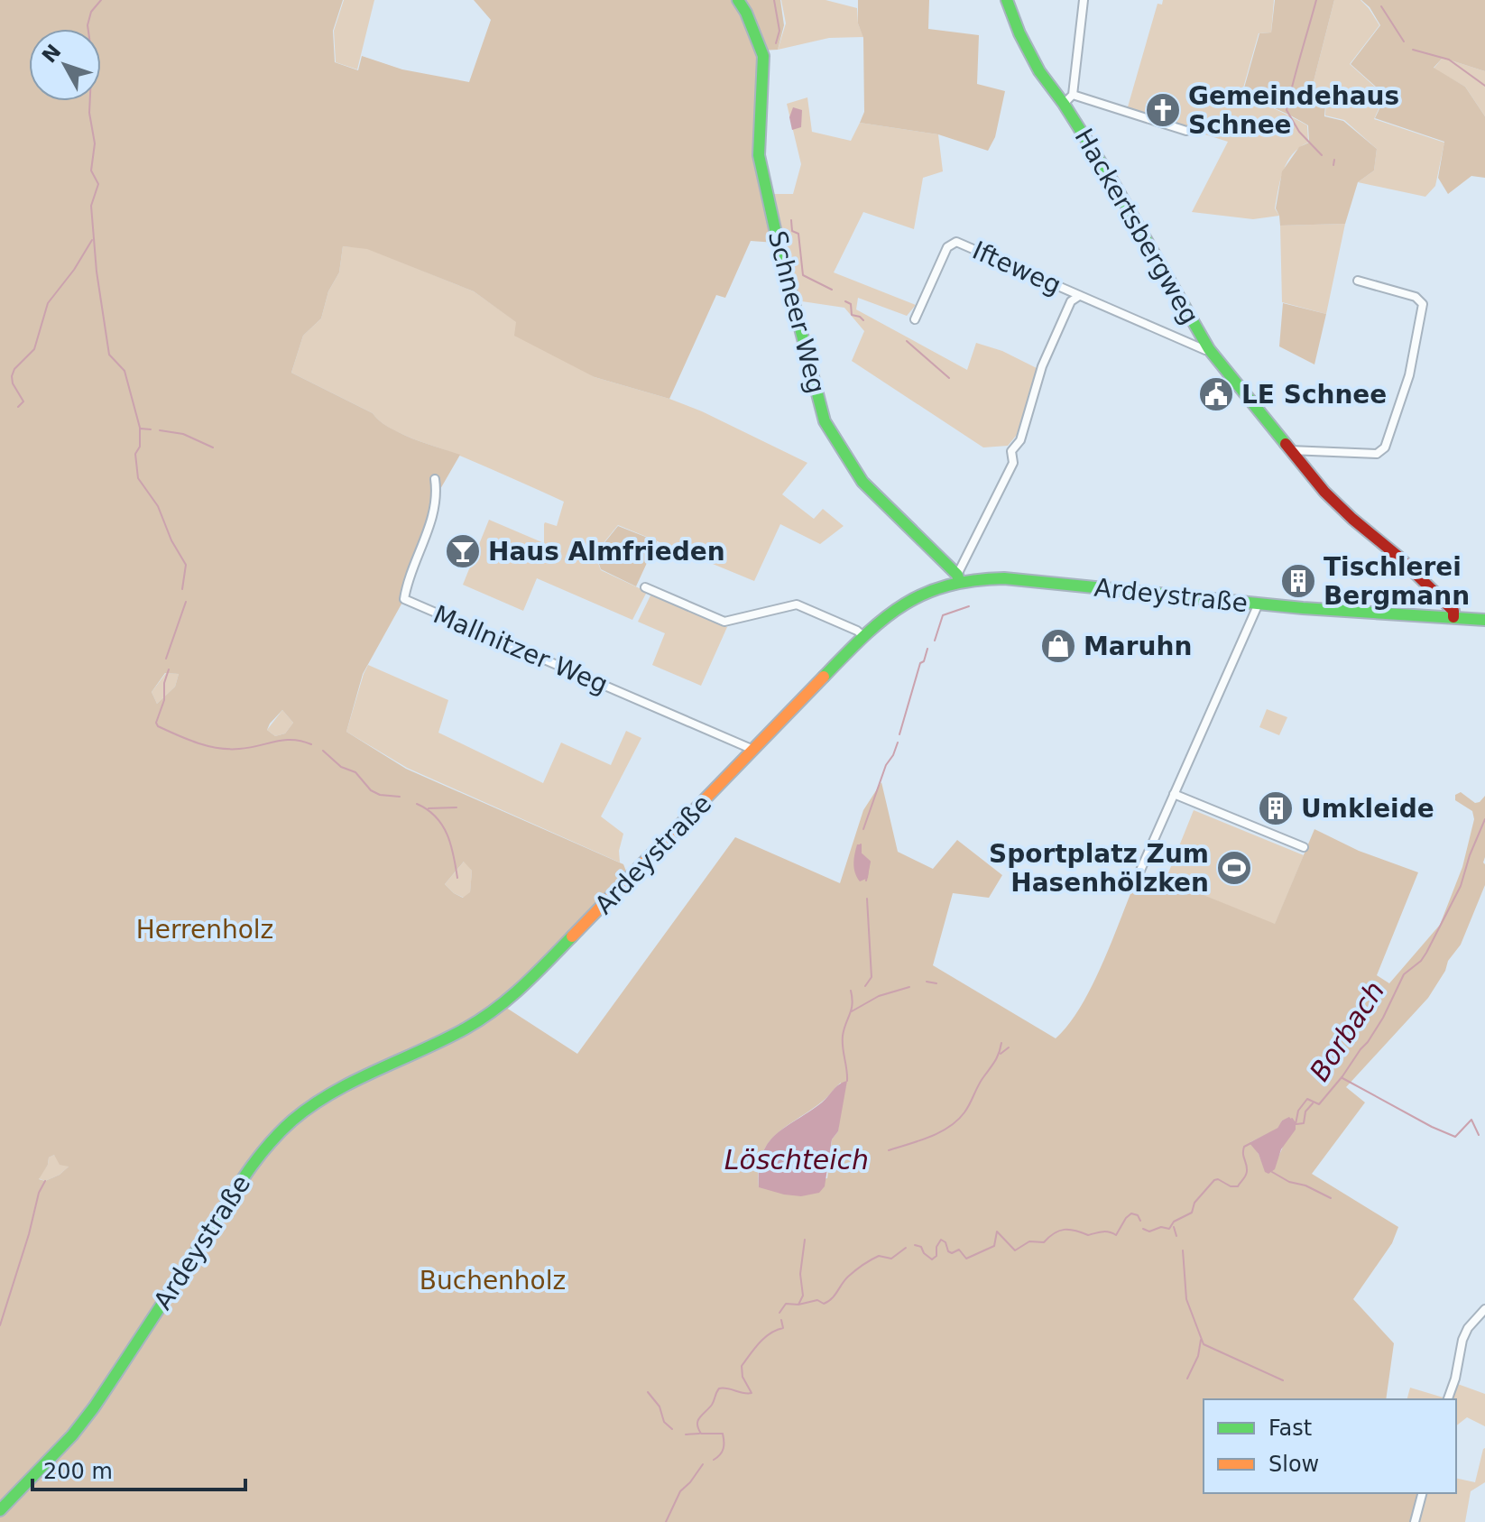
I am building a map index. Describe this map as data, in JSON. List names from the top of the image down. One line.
{"streets":{"main road":["Hackertsbergweg","Schneer Weg","Ardeystraße"],"street":["Ifteweg","Mallnitzer Weg"]},"crossings":[["Hackertsbergweg","Ifteweg"],["Hackertsbergweg","Ardeystraße"],["Schneer Weg","Ardeystraße"],["Ardeystraße","Mallnitzer Weg"]],"water":["Borbach","Löschteich"],"parks":["Herrenholz","Buchenholz"],"places":{"church":["Gemeindehaus Schnee"],"public building":["LE Schnee"],"bar":["Haus Almfrieden"],"building":["Tischlerei Bergmann","Umkleide"],"shop":["Maruhn"],"sports":["Sportplatz Zum Hasenhölzken"]},"legend":["Fast","Slow"],"scale_bar":"200 m","north":"top left"}
